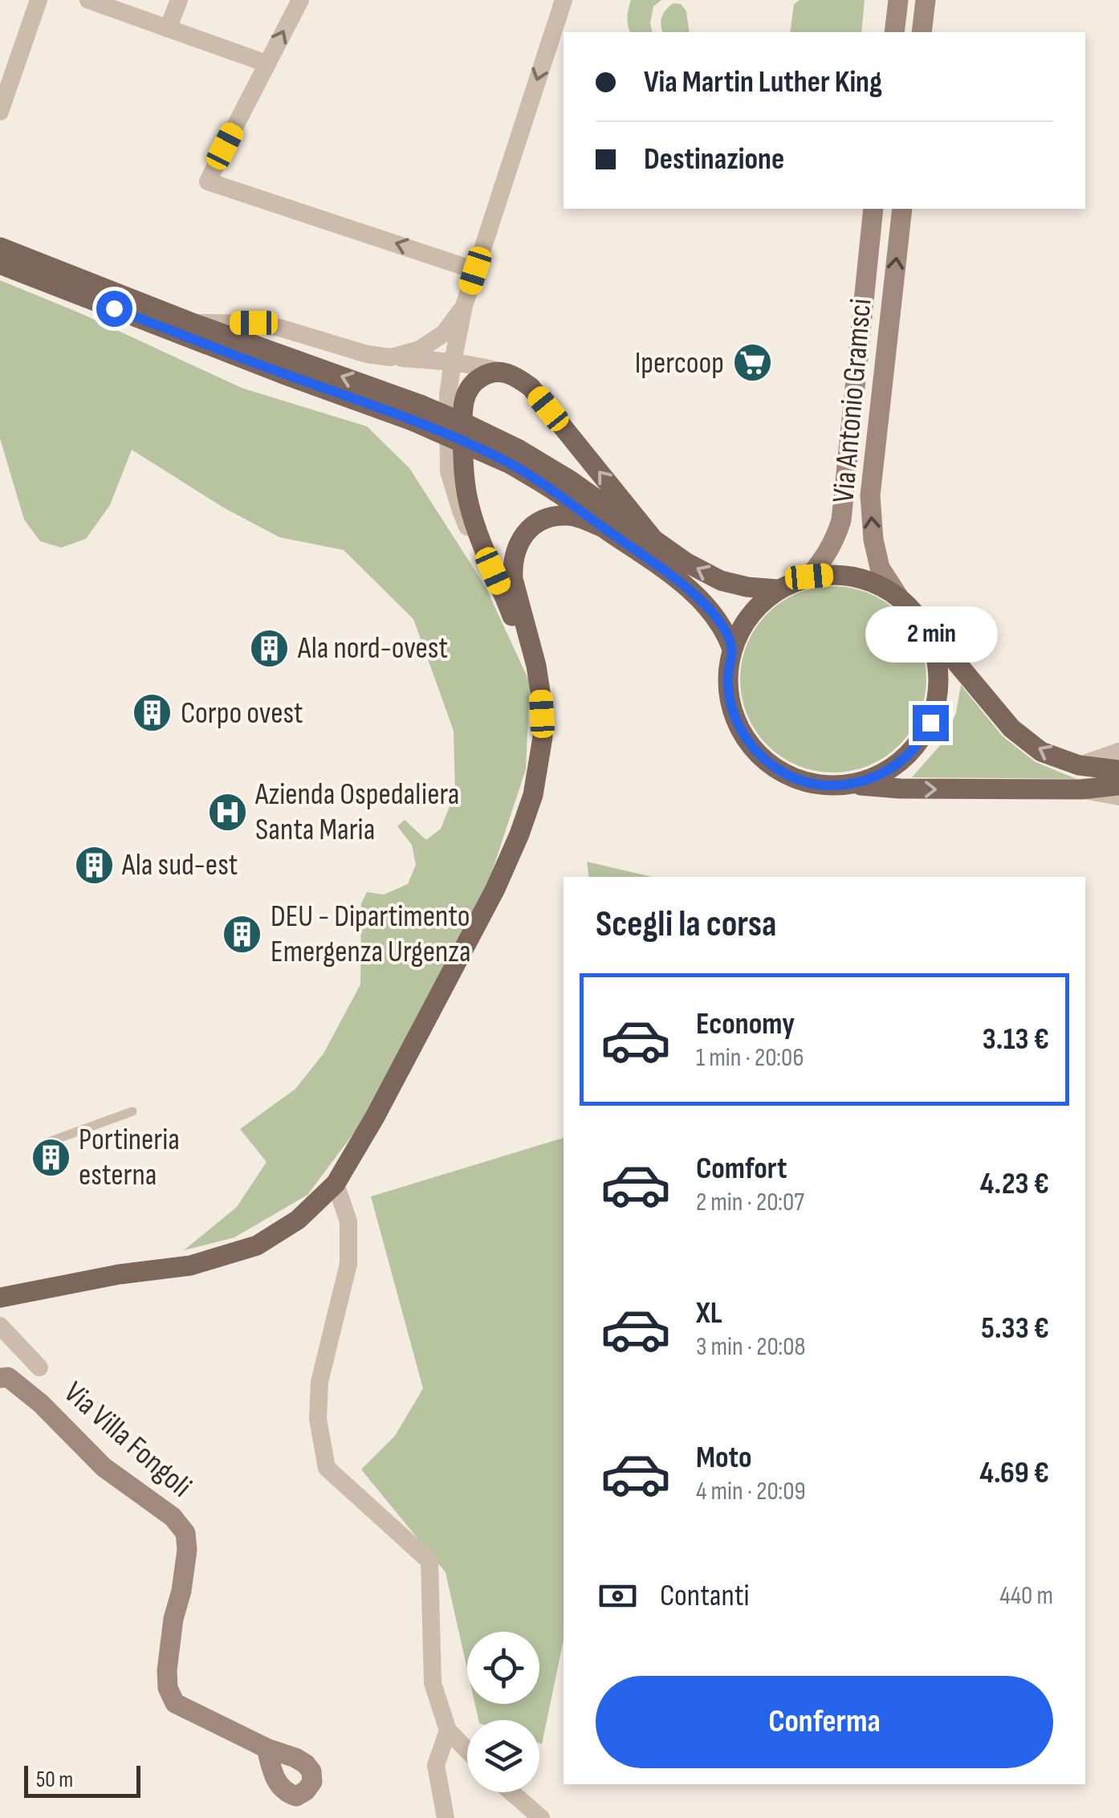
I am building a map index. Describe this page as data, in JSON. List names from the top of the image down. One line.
{"streets":{"street":["Via Antonio Gramsci","Via Villa Fongoli"]},"places":{"supermarket":["Ipercoop"],"building":["Ala nord-ovest","Corpo ovest","Ala sud-est","DEU - Dipartimento Emergenza Urgenza","Portineria esterna"],"hospital":["Azienda Ospedaliera Santa Maria"]},"scale_bar":"50 m","page":{"banner":["Via Martin Luther King","Destinazione"],"bubble":"2 min","heading":"Scegli la corsa","list":[{"name":"Economy","note":"1 min · 20:06","value":"3.13 €"},{"name":"Comfort","note":"2 min · 20:07","value":"4.23 €"},{"name":"XL","note":"3 min · 20:08","value":"5.33 €"},{"name":"Moto","note":"4 min · 20:09","value":"4.69 €"}],"pay":["Contanti","440 m"],"buttons":"Conferma","scale":"50 m"}}
